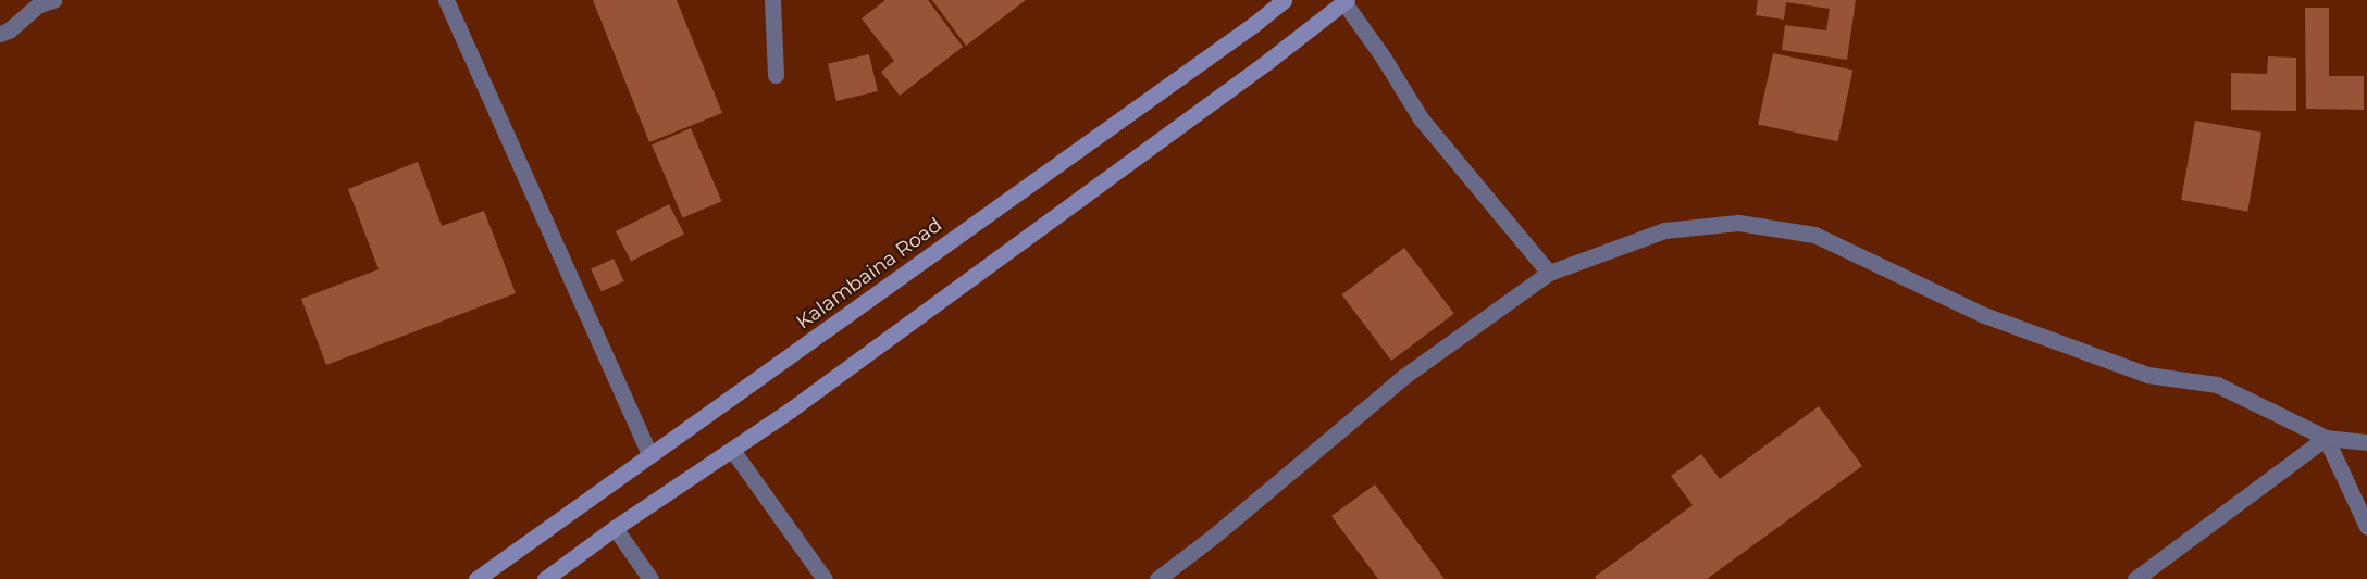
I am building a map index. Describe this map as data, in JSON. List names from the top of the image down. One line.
{"streets":{"main road":["Kalambaina Road"]}}
